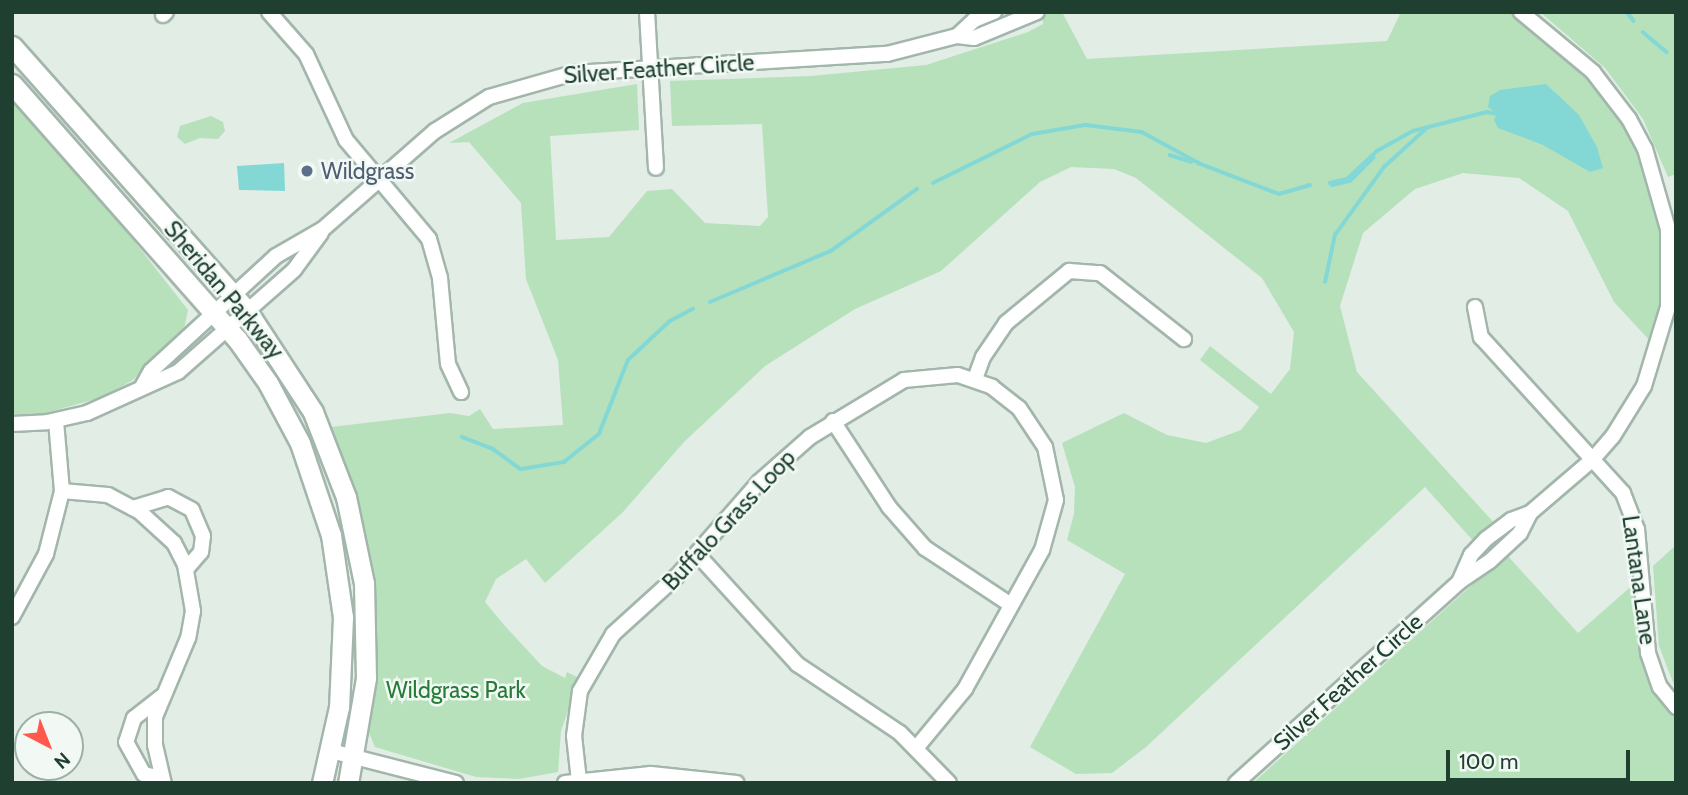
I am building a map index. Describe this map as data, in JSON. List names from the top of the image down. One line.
{"streets":{"main road":["Sheridan Parkway"],"street":["Silver Feather Circle","Buffalo Grass Loop","Lantana Lane"]},"crossings":[["Silver Feather Circle","Sheridan Parkway"],["Silver Feather Circle","Lantana Lane"]],"parks":["Wildgrass Park"],"places":["Wildgrass"],"scale_bar":"100 m","north":"bottom right"}
